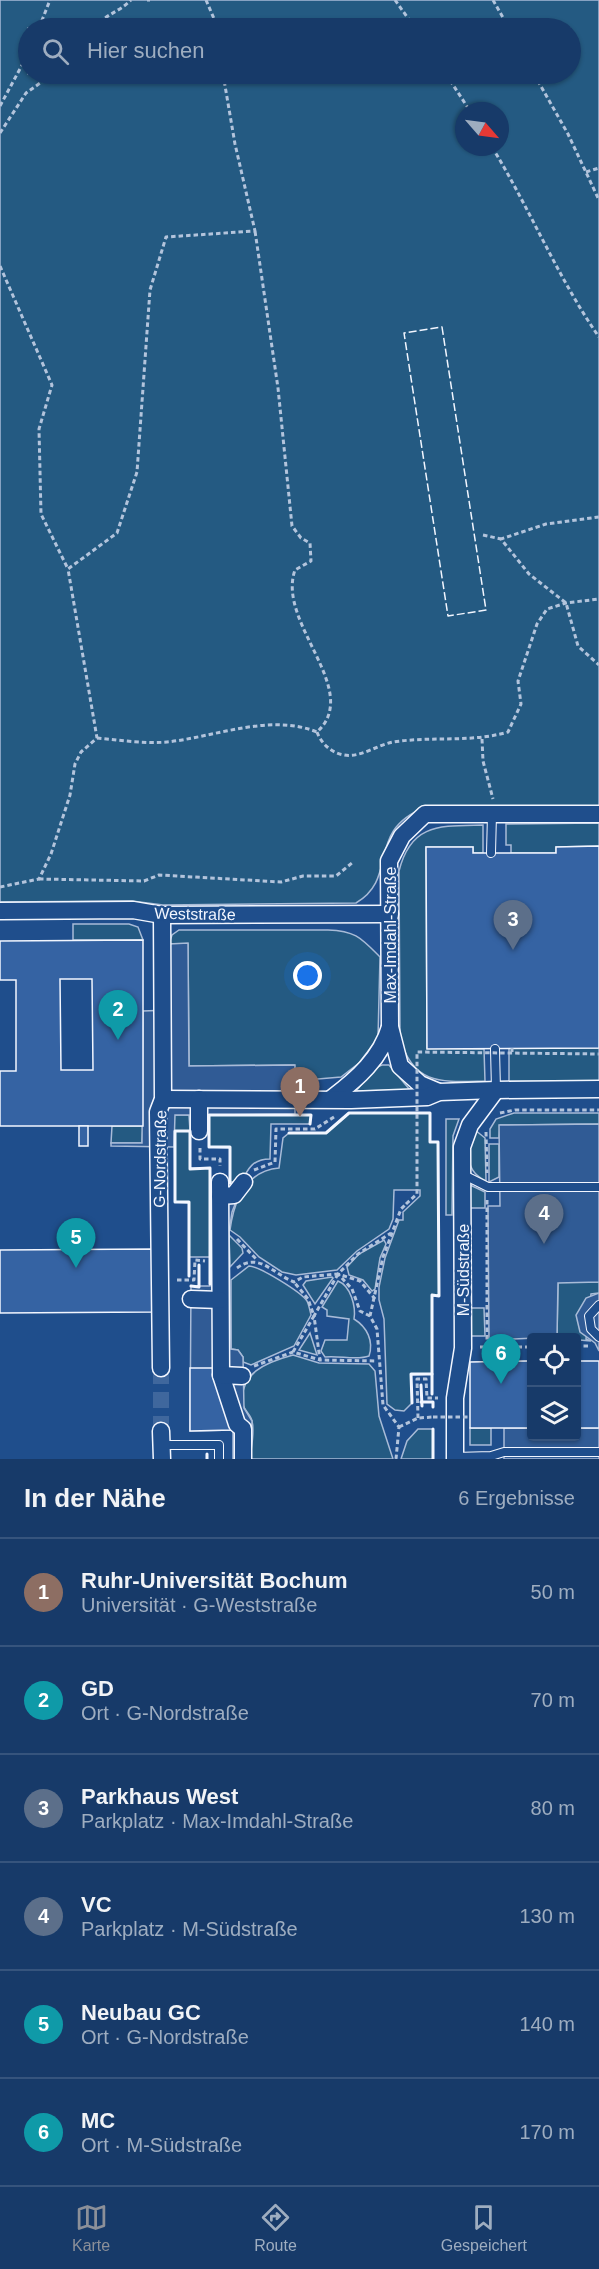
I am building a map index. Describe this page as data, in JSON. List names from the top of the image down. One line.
{"streets":{"street":["Weststraße","Max-Imdahl-Straße","G-Nordstraße","M-Südstraße"]},"crossings":[["Weststraße","Max-Imdahl-Straße"],["Weststraße","G-Nordstraße"]],"north":"bottom right","page":{"search":"Hier suchen","pins":["3","2","1","4","5","6"],"heading":["In der Nähe","6 Ergebnisse"],"list":[{"mark":"1","name":"Ruhr-Universität Bochum","note":"Universität · G-Weststraße","value":"50 m"},{"mark":"2","name":"GD","note":"Ort · G-Nordstraße","value":"70 m"},{"mark":"3","name":"Parkhaus West","note":"Parkplatz · Max-Imdahl-Straße","value":"80 m"},{"mark":"4","name":"VC","note":"Parkplatz · M-Südstraße","value":"130 m"},{"mark":"5","name":"Neubau GC","note":"Ort · G-Nordstraße","value":"140 m"},{"mark":"6","name":"MC","note":"Ort · M-Südstraße","value":"170 m"}],"nav":["Karte","Route","Gespeichert"]}}
